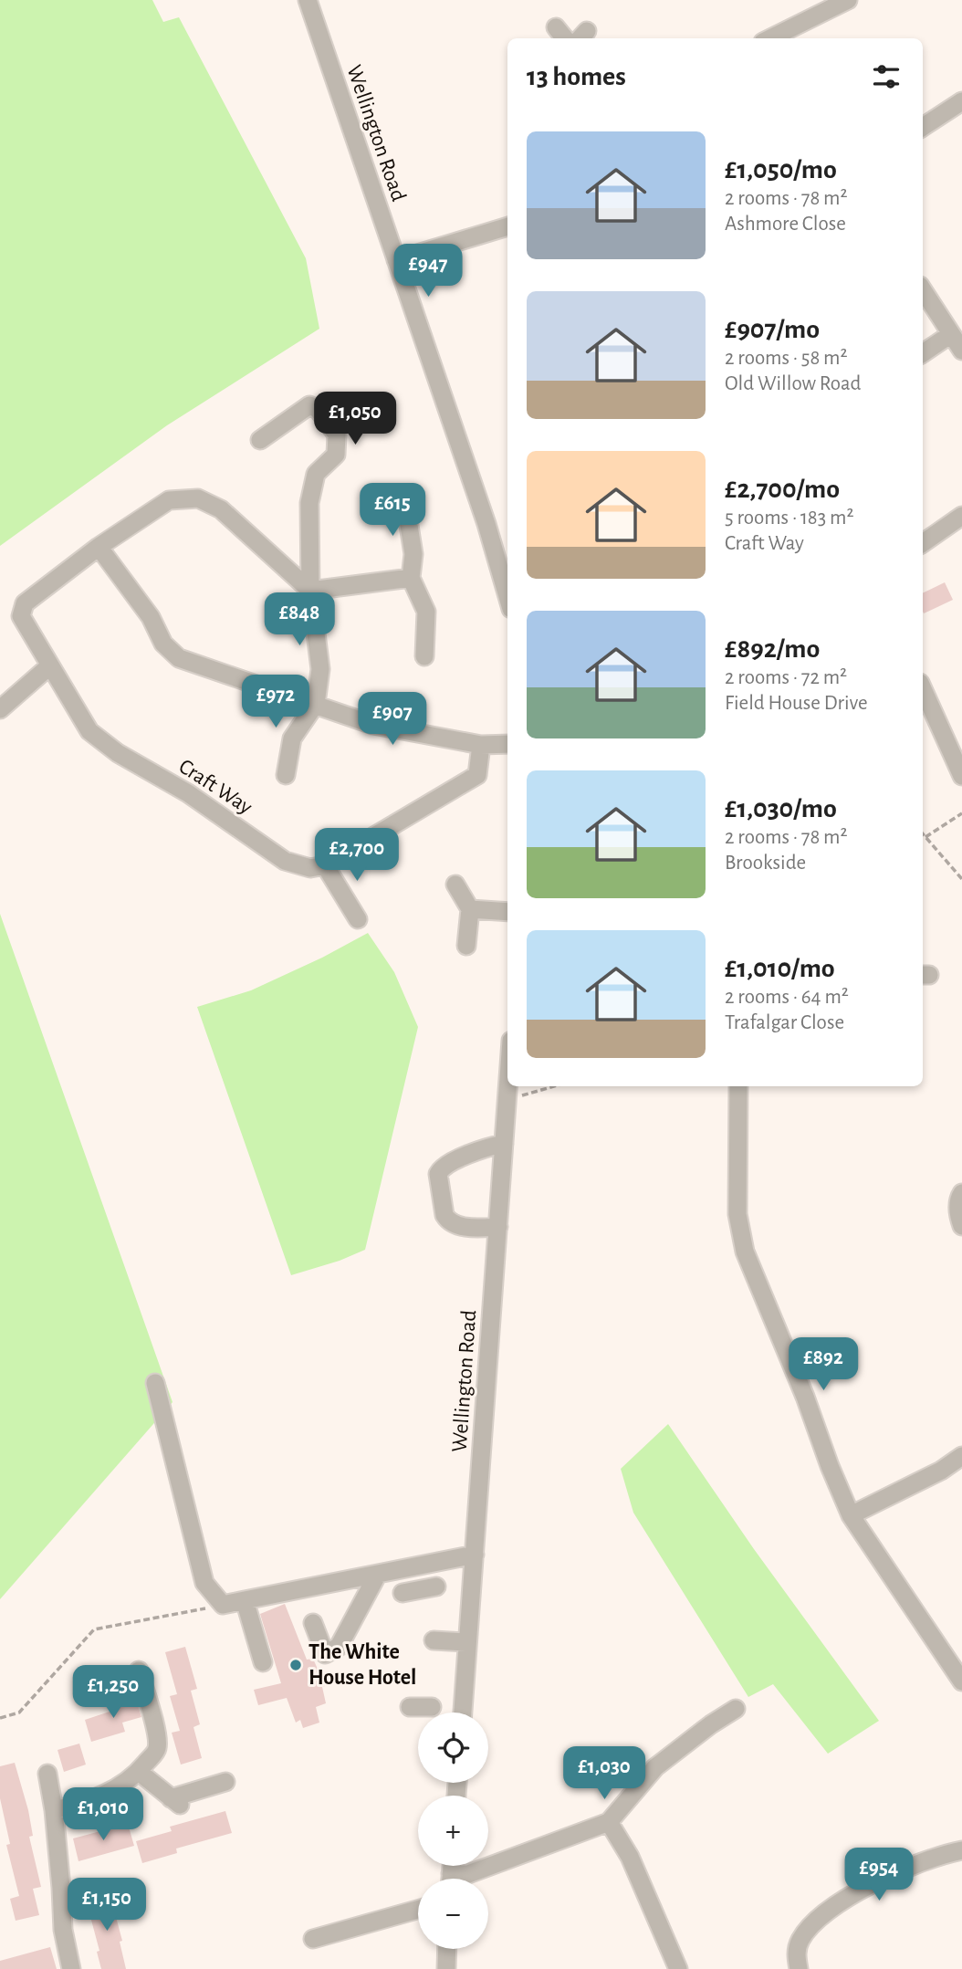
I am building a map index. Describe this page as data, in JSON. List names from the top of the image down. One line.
{"streets":{"street":["Wellington Road","Craft Way"]},"places":["The White House Hotel"],"page":{"heading":"13 homes","list":[{"name":"£1,050/mo","note":"2 rooms · 78 m² · Ashmore Close"},{"name":"£907/mo","note":"2 rooms · 58 m² · Old Willow Road"},{"name":"£2,700/mo","note":"5 rooms · 183 m² · Craft Way"},{"name":"£892/mo","note":"2 rooms · 72 m² · Field House Drive"},{"name":"£1,030/mo","note":"2 rooms · 78 m² · Brookside"},{"name":"£1,010/mo","note":"2 rooms · 64 m² · Trafalgar Close"}],"price":["£947","£1,050","£615","£848","£972","£907","£2,700","£892","£1,250","£1,030","£1,010","£954","£1,150"],"map_buttons":["+","−"]}}
